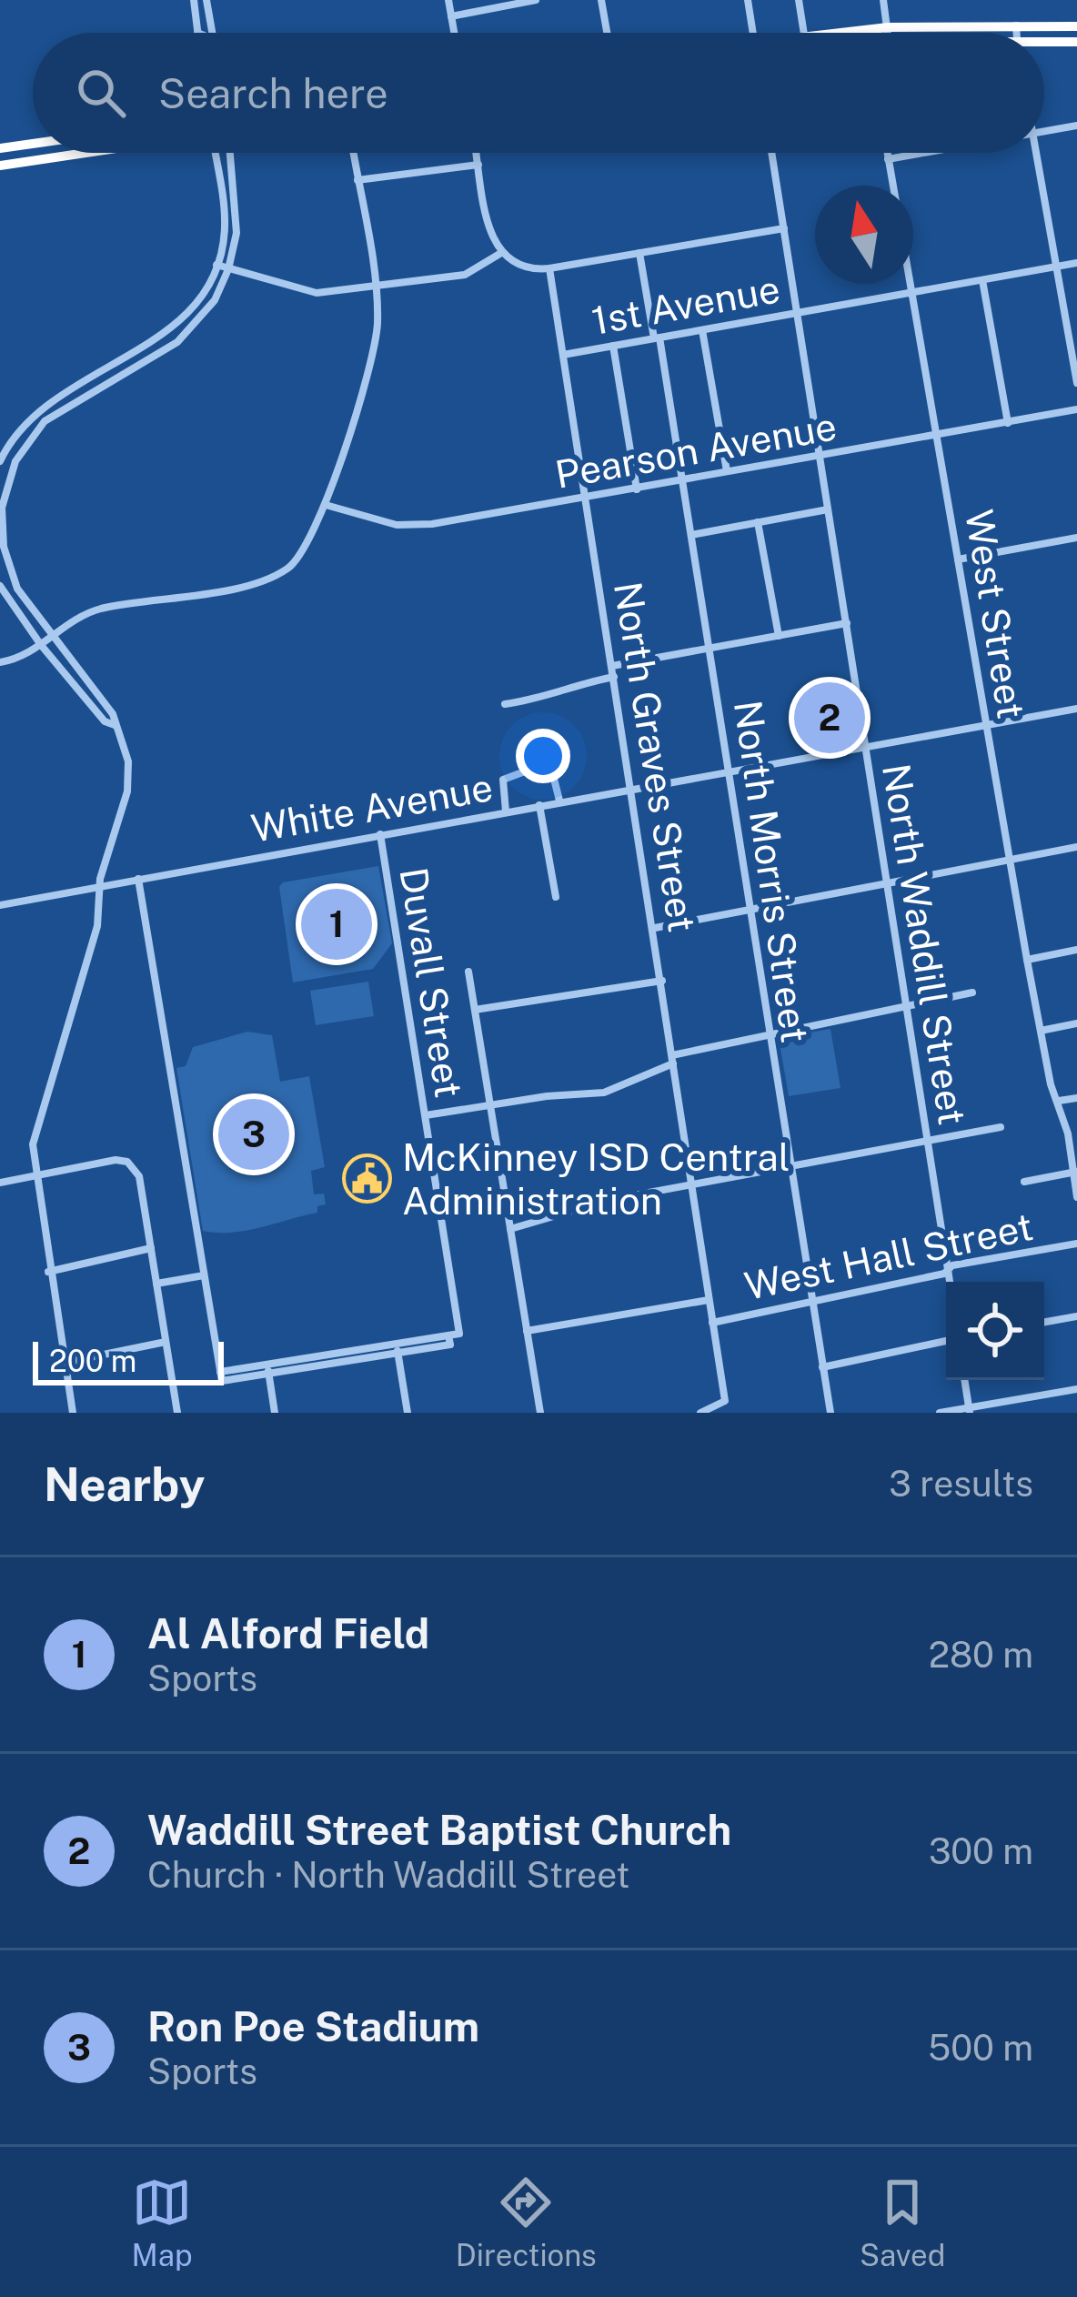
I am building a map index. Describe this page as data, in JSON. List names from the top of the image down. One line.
{"streets":{"street":["1st Avenue","Pearson Avenue","West Street","North Graves Street","White Avenue","North Morris Street","North Waddill Street","Duvall Street","West Hall Street"]},"crossings":[["1st Avenue","West Street"],["1st Avenue","North Graves Street"],["1st Avenue","North Morris Street"],["1st Avenue","North Waddill Street"],["Pearson Avenue","West Street"],["Pearson Avenue","North Graves Street"],["Pearson Avenue","North Morris Street"],["Pearson Avenue","North Waddill Street"],["West Street","White Avenue"],["North Graves Street","White Avenue"],["North Graves Street","West Hall Street"],["White Avenue","North Morris Street"],["White Avenue","North Waddill Street"],["White Avenue","Duvall Street"],["North Morris Street","West Hall Street"],["North Waddill Street","West Hall Street"]],"places":{"public building":["McKinney ISD Central Administration"]},"scale_bar":"200 m","north":"top","page":{"search":"Search here","pins":["2","1","3"],"scale":"200 m","heading":["Nearby","3 results"],"list":[{"mark":"1","name":"Al Alford Field","note":"Sports","value":"280 m"},{"mark":"2","name":"Waddill Street Baptist Church","note":"Church · North Waddill Street","value":"300 m"},{"mark":"3","name":"Ron Poe Stadium","note":"Sports","value":"500 m"}],"nav":["Map","Directions","Saved"]}}
